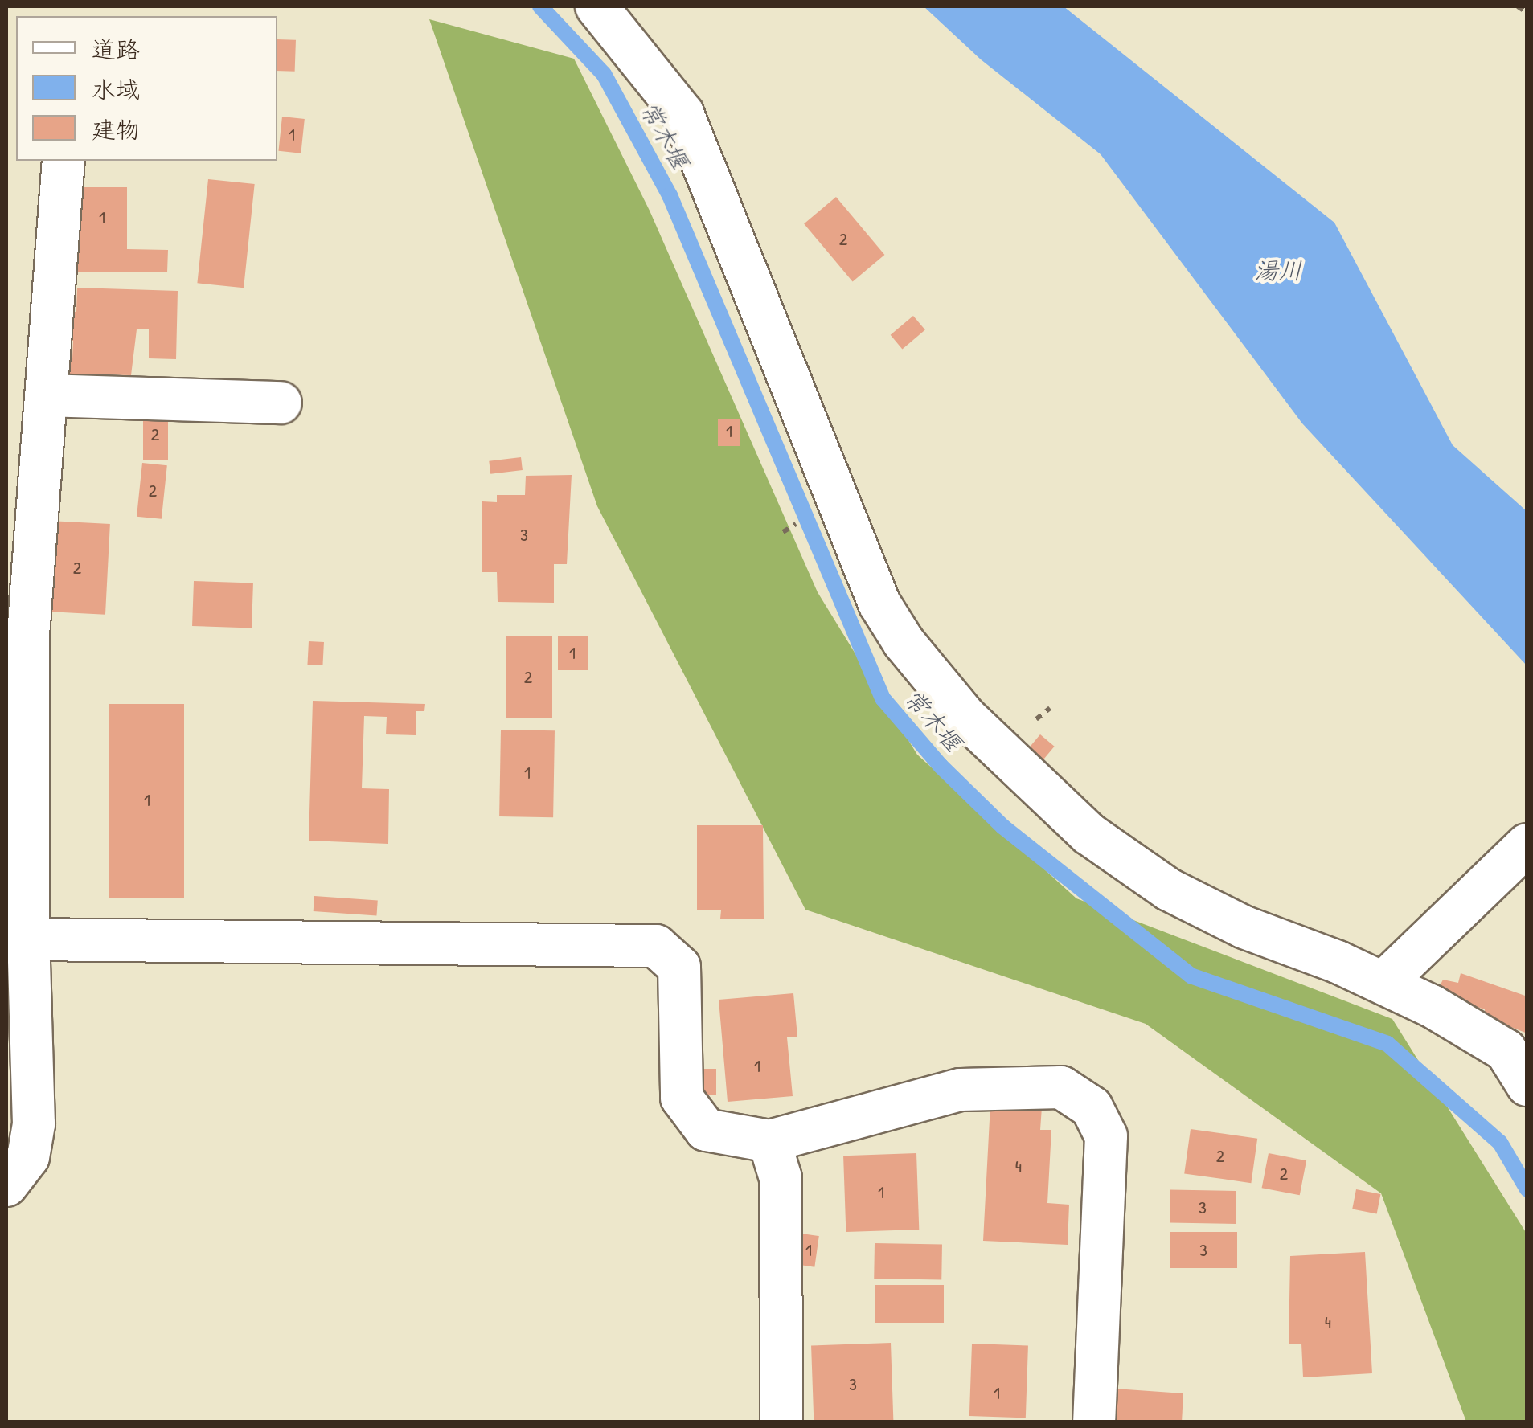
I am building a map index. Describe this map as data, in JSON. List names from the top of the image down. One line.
{"water":["常木堰","湯川"],"house_numbers":["1","1","2","1","2","2","3","2","1","2","1","1","1","2","4","2","1","3","1","3","4","3","1"],"legend":["道路","水域","建物"]}
